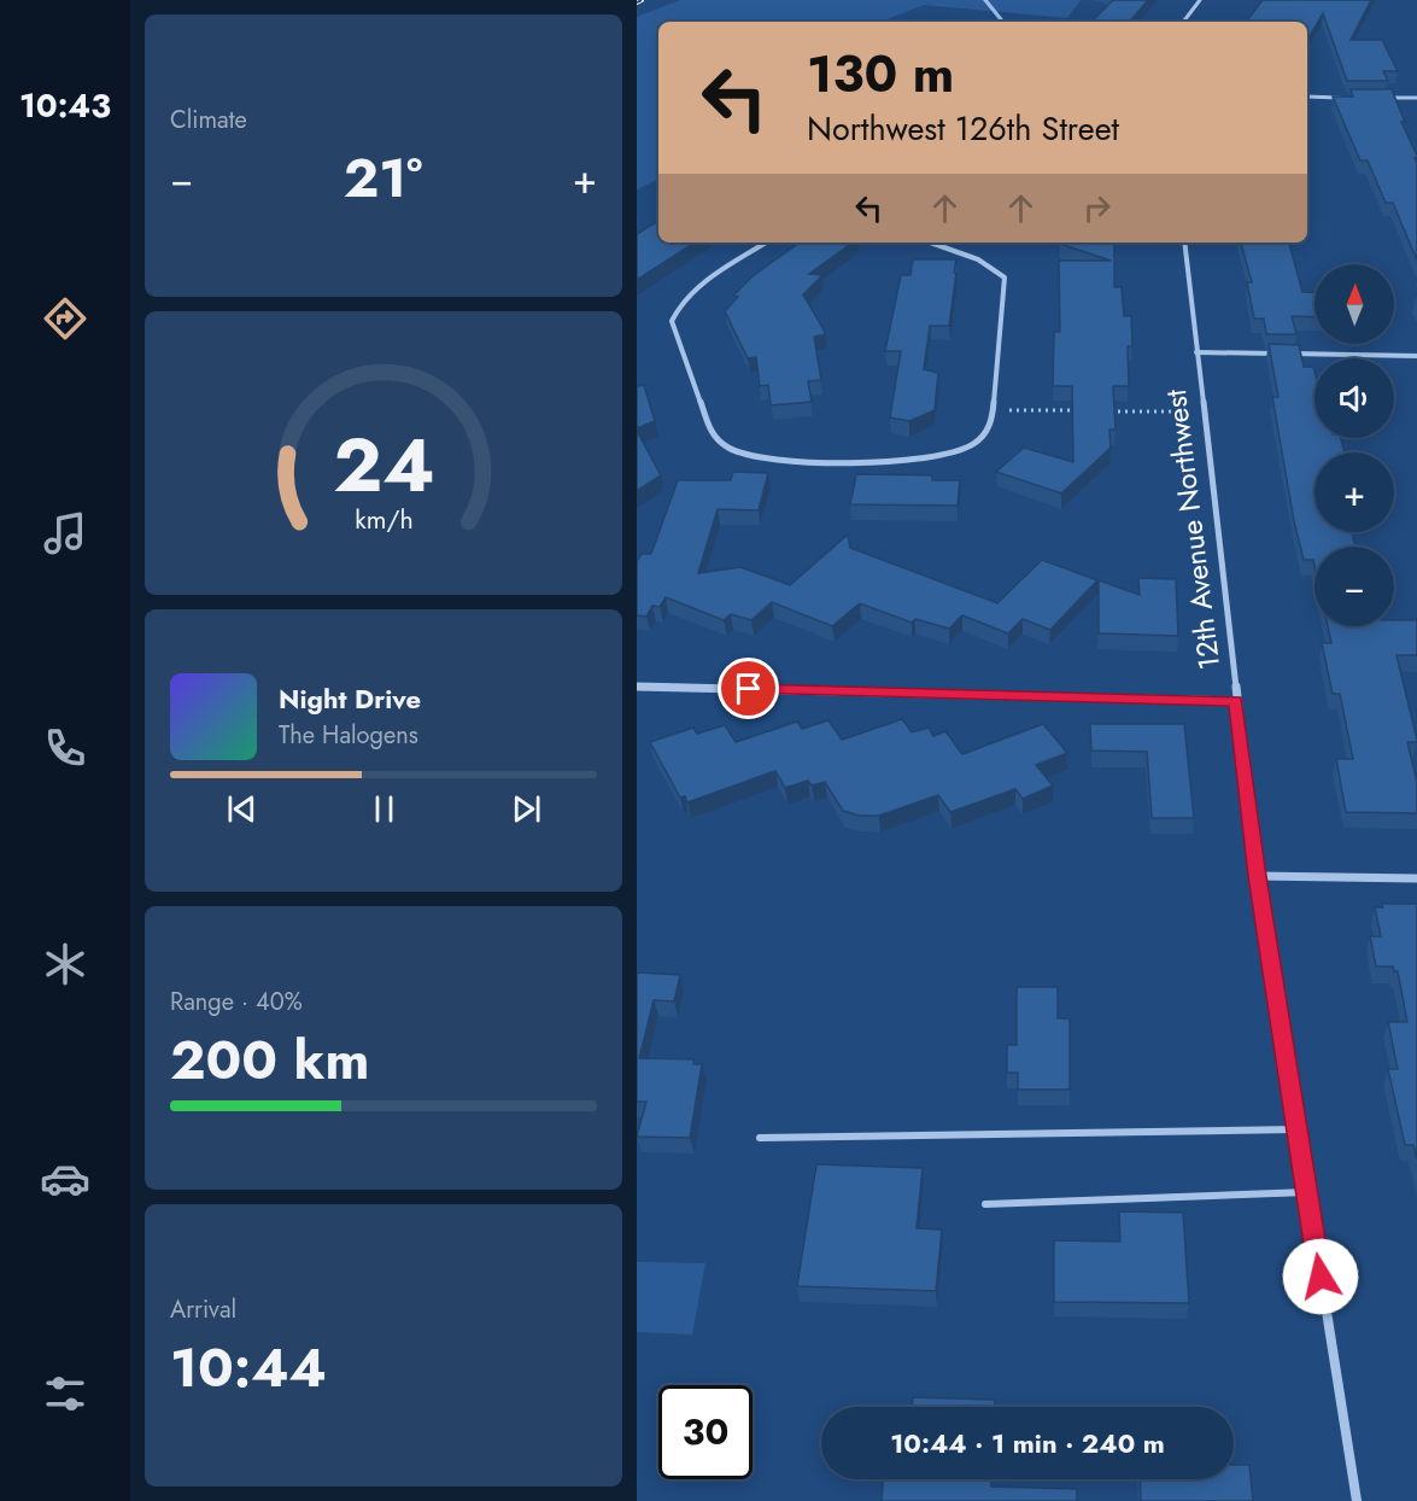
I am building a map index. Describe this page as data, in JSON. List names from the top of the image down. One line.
{"streets":{"street":["12th Avenue Northwest"]},"north":"top","page":{"tabs":"10:43","tile":["Climate",["Range · 40%","200 km"],["Arrival","10:44"]],"turn":["130 m","Northwest 126th Street"],"heat":["−","21°","+"],"map_buttons":["+","−"],"song":["Night Drive","The Halogens"],"limit":"30","trip":"10:44 · 1 min · 240 m","gauge":["24","km/h"]}}
